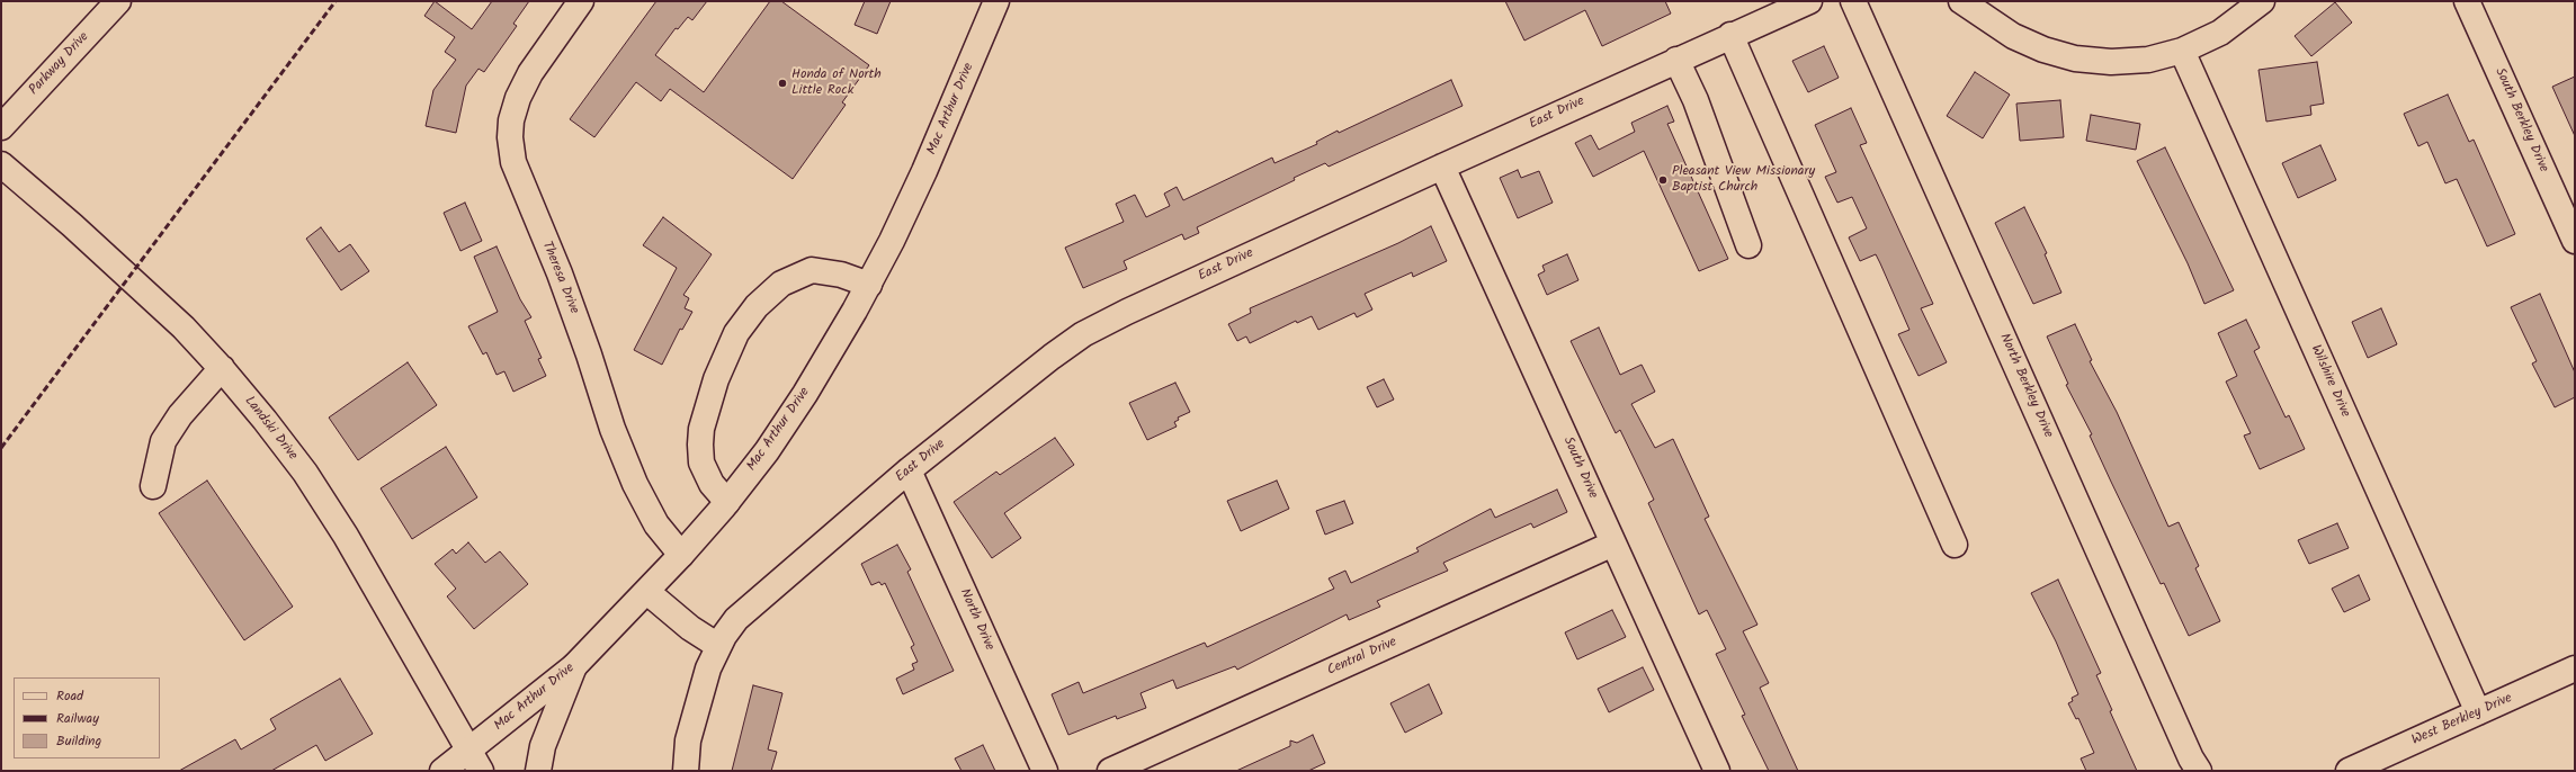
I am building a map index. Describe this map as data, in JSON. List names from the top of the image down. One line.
{"streets":{"street":["Parkway Drive","Mac Arthur Drive","East Drive","South Berkley Drive","Theresa Drive","Wilshire Drive","North Berkley Drive","Landski Drive","South Drive","North Drive","Central Drive","West Berkley Drive"]},"crossings":[["Mac Arthur Drive","Theresa Drive"],["Mac Arthur Drive","Landski Drive"],["East Drive","South Drive"],["East Drive","North Drive"],["Wilshire Drive","West Berkley Drive"],["South Drive","Central Drive"]],"places":["Honda of North Little Rock","Pleasant View Missionary Baptist Church"],"legend":["Road","Railway","Building"]}
